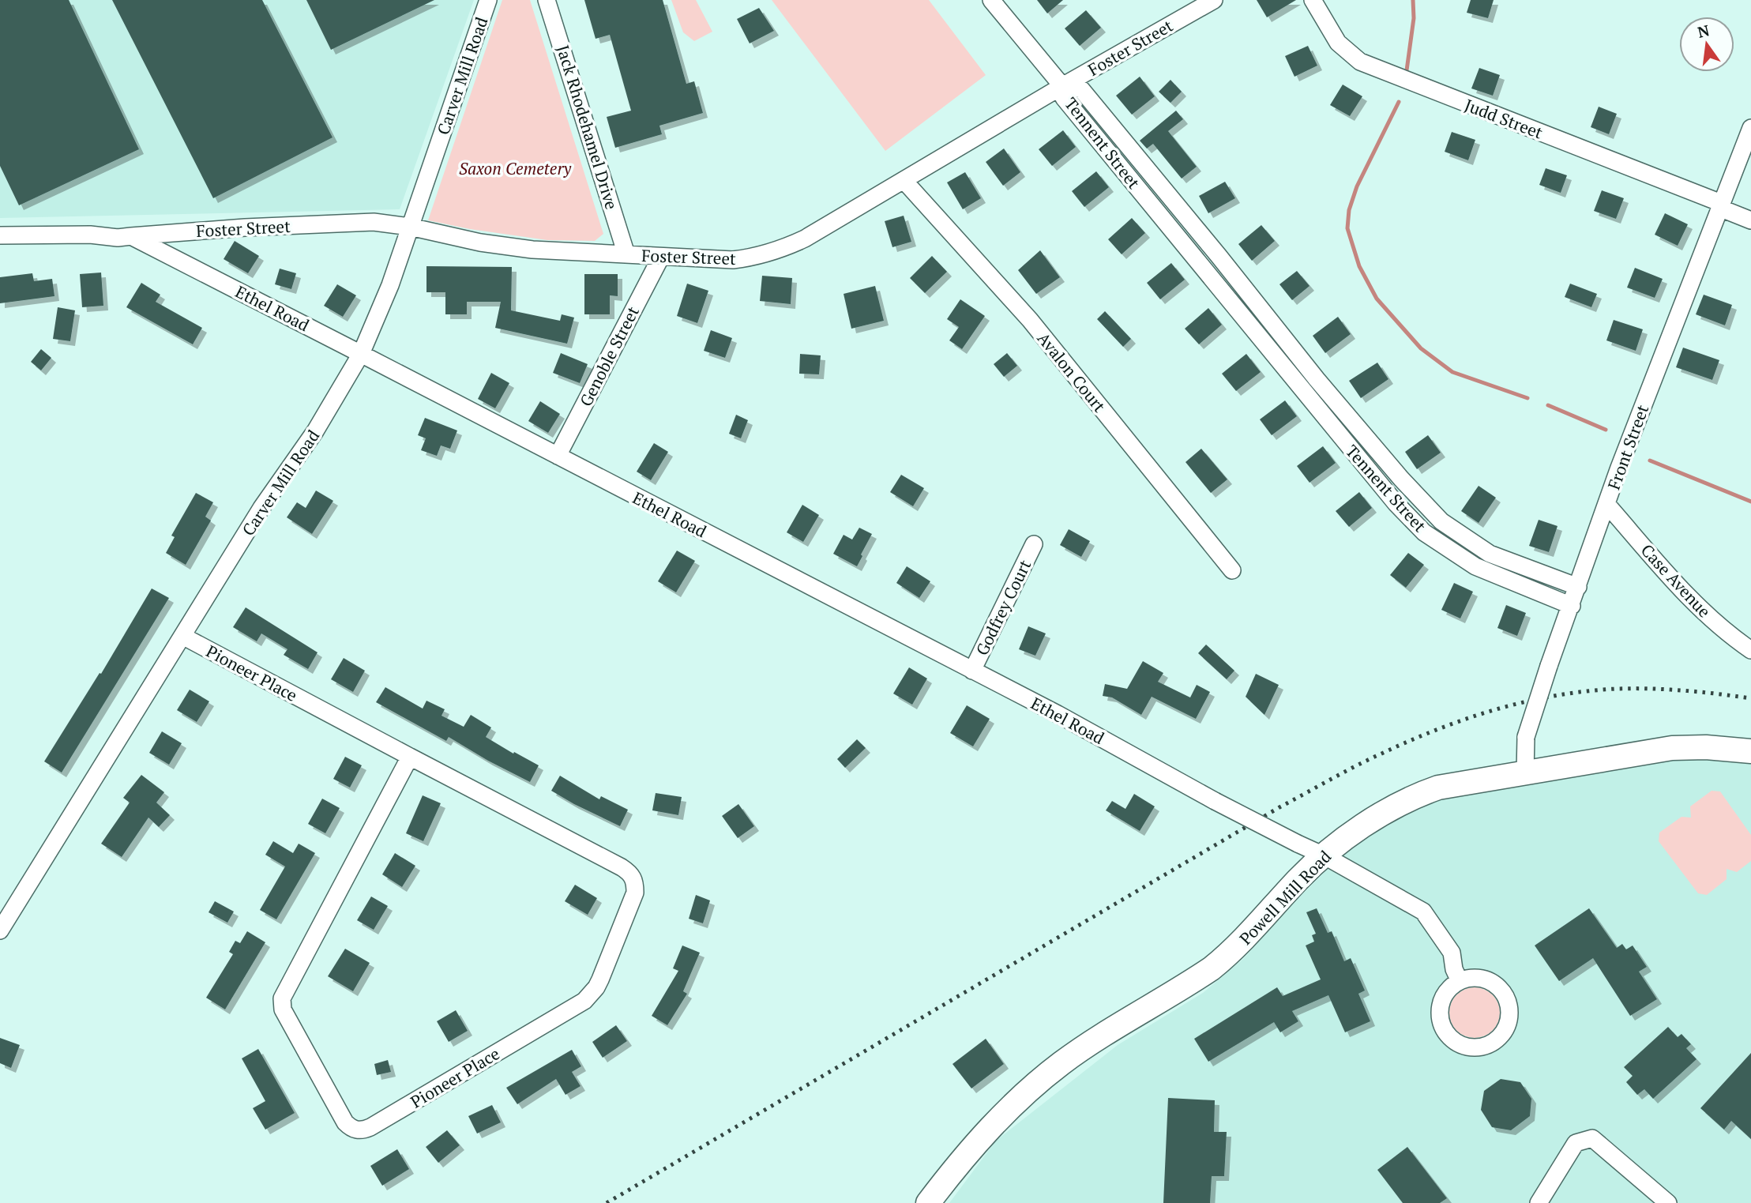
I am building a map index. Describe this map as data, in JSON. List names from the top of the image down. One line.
{"streets":{"street":["Foster Street","Carver Mill Road","Judd Street","Jack Rhodehamel Drive","Tennent Street","Ethel Road","Genoble Street","Avalon Court","Front Street","Case Avenue","Godfrey Court","Pioneer Place","Powell Mill Road"]},"crossings":[["Foster Street","Carver Mill Road"],["Foster Street","Jack Rhodehamel Drive"],["Foster Street","Tennent Street"],["Foster Street","Ethel Road"],["Foster Street","Genoble Street"],["Foster Street","Avalon Court"],["Carver Mill Road","Ethel Road"],["Carver Mill Road","Pioneer Place"],["Judd Street","Front Street"],["Tennent Street","Front Street"],["Ethel Road","Genoble Street"],["Ethel Road","Godfrey Court"],["Ethel Road","Powell Mill Road"],["Front Street","Case Avenue"],["Front Street","Powell Mill Road"]],"parks":["Saxon Cemetery"],"north":"top"}
